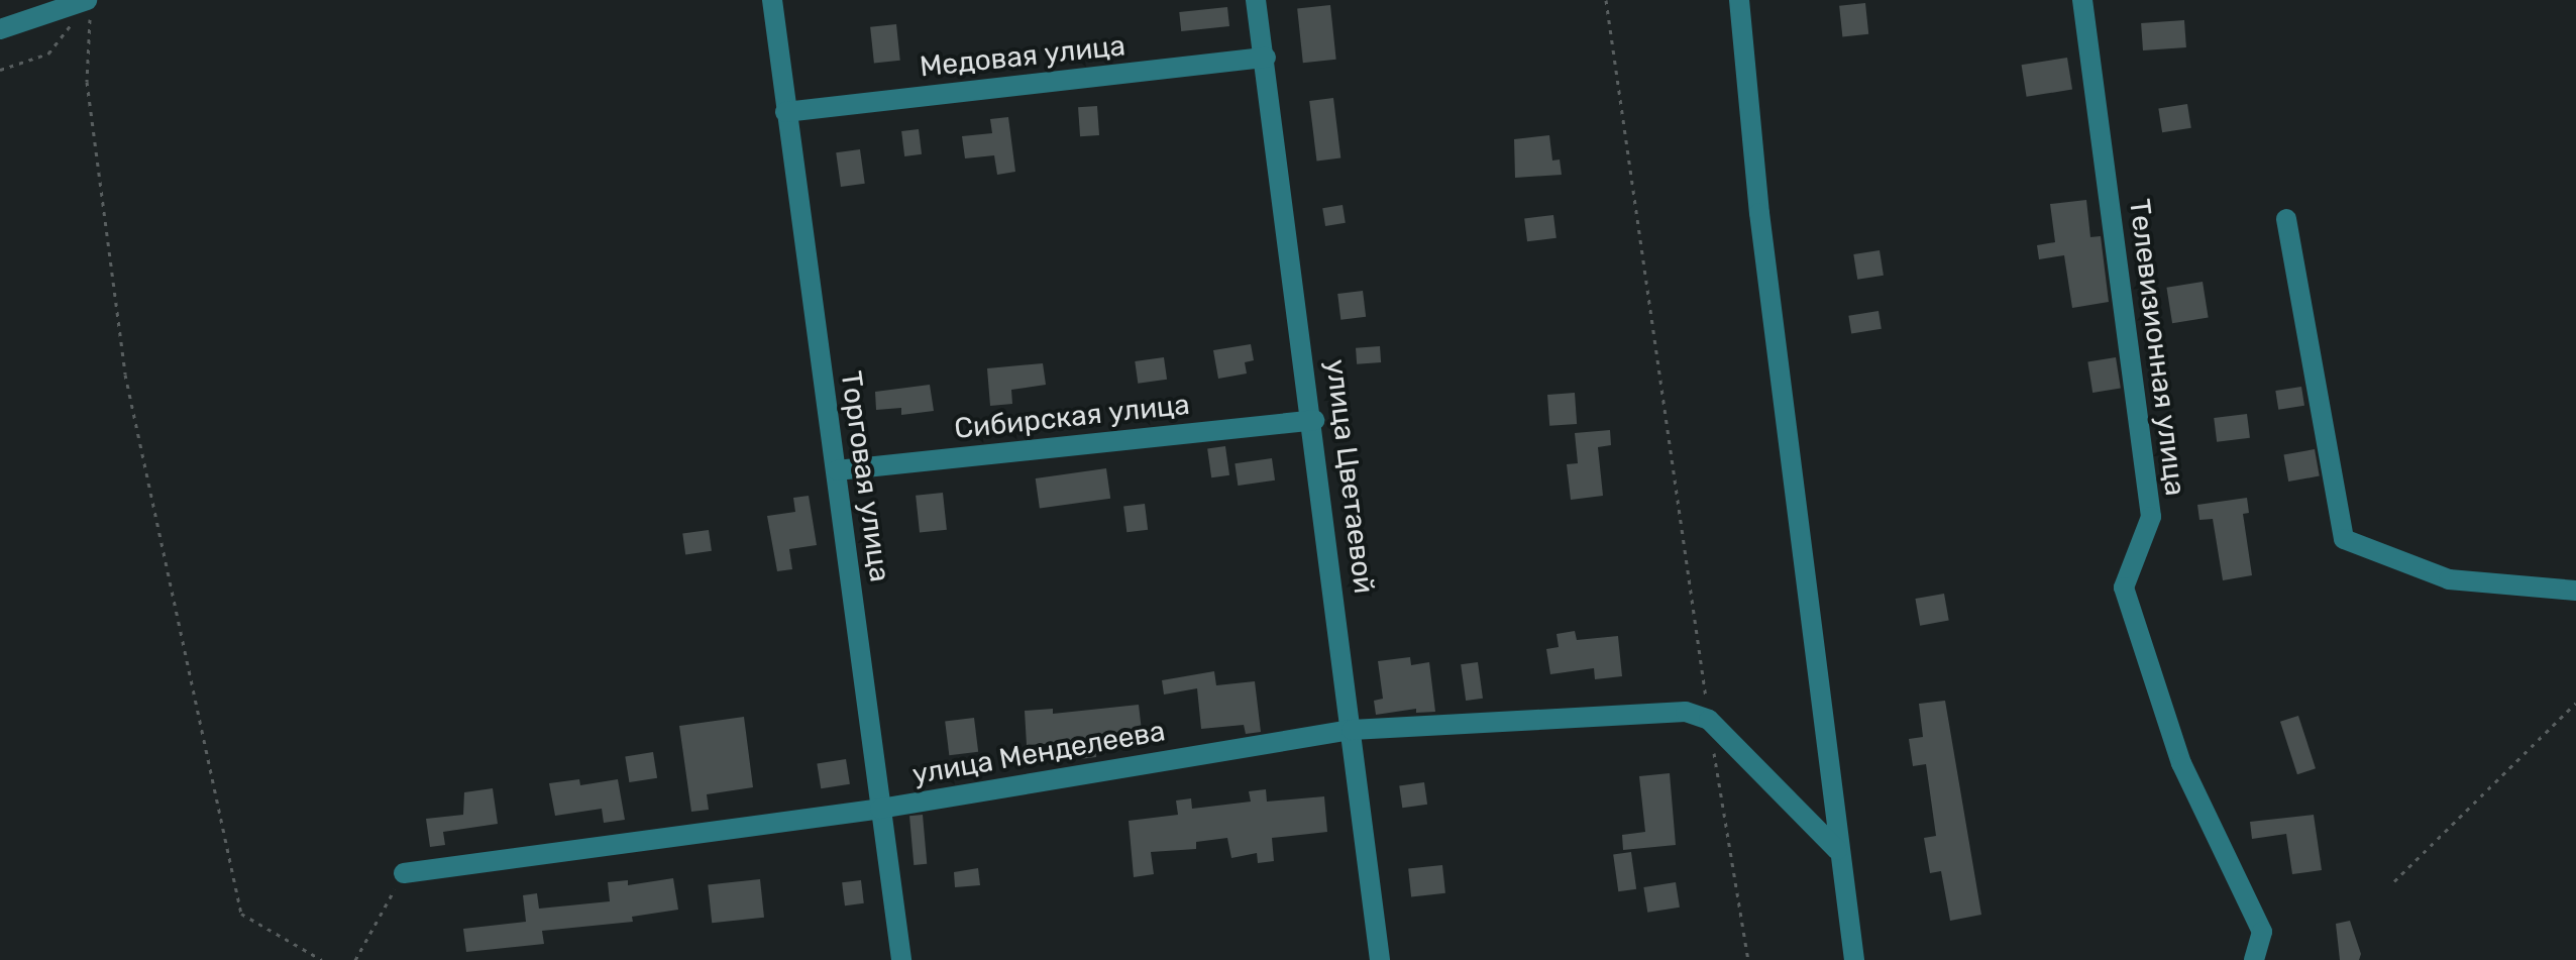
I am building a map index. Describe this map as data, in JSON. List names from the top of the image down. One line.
{"streets":{"street":["Медовая улица","Телевизионная улица","Сибирская улица","Торговая улица","улица Цветаевой","улица Менделеева"]},"crossings":[["Медовая улица","Торговая улица"],["Медовая улица","улица Цветаевой"],["Сибирская улица","Торговая улица"],["Сибирская улица","улица Цветаевой"],["Торговая улица","улица Менделеева"],["улица Цветаевой","улица Менделеева"]]}
